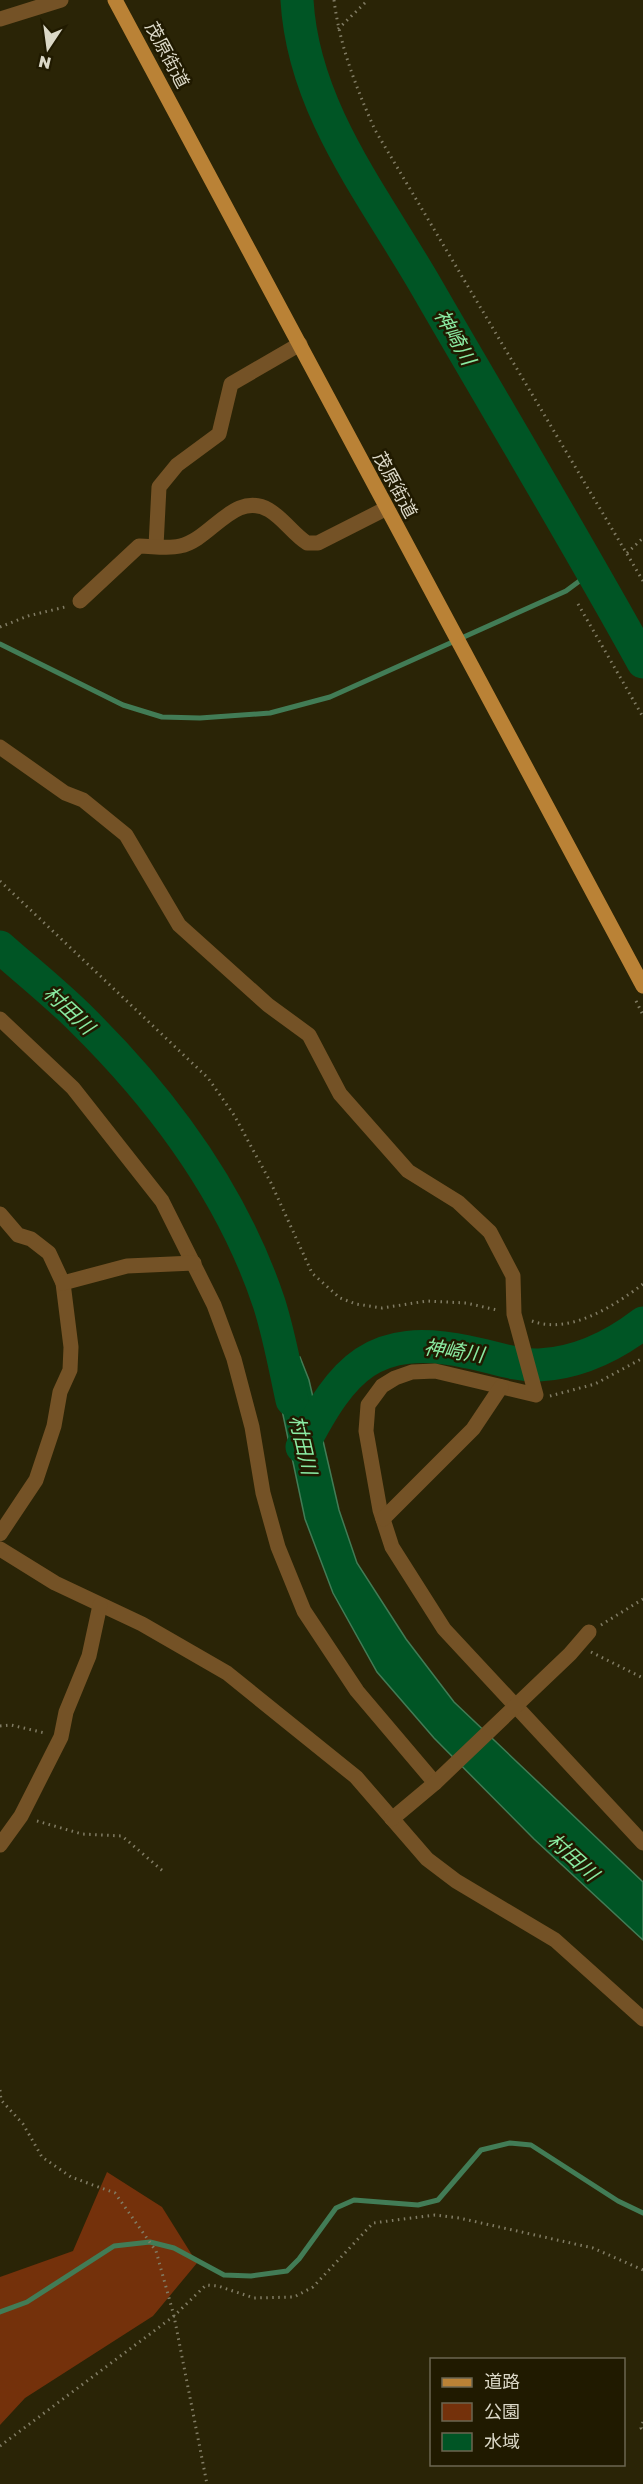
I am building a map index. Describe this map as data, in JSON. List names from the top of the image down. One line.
{"streets":{"main road":["茂原街道"]},"water":["神崎川","村田川"],"legend":["道路","公園","水域"],"north":"bottom"}
